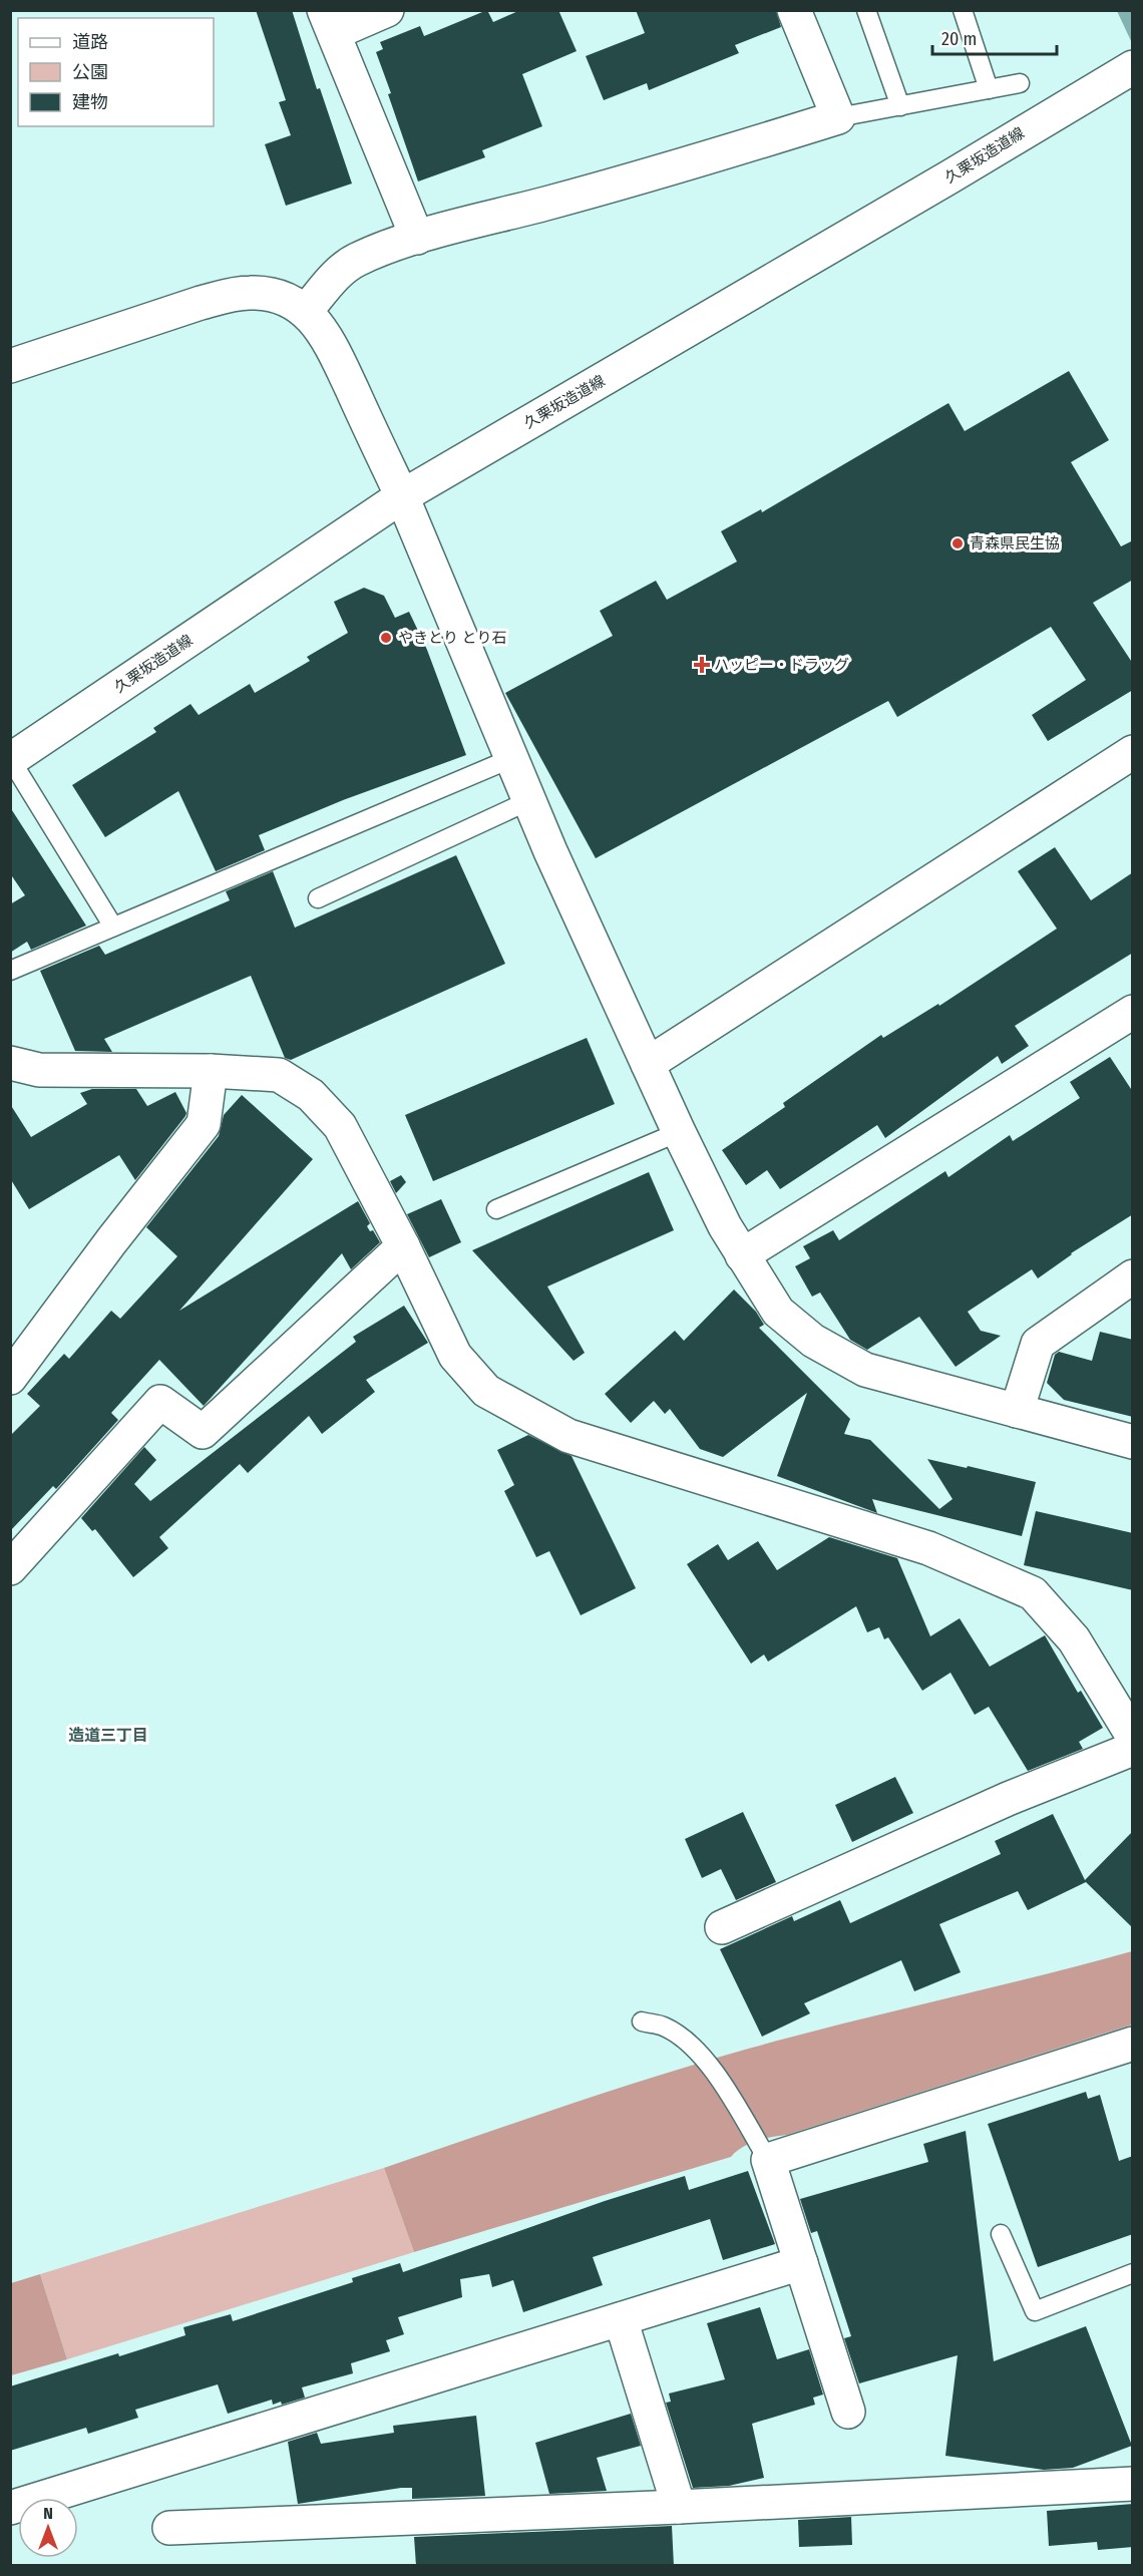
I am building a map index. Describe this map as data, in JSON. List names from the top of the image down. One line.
{"streets":{"street":["久栗坂造道線"]},"districts":["造道三丁目"],"places":{"other":["青森県民生協","やきとり とり石"],"health":["ハッピー・ドラッグ"]},"legend":["道路","公園","建物"],"scale_bar":"20 m","north":"top"}
